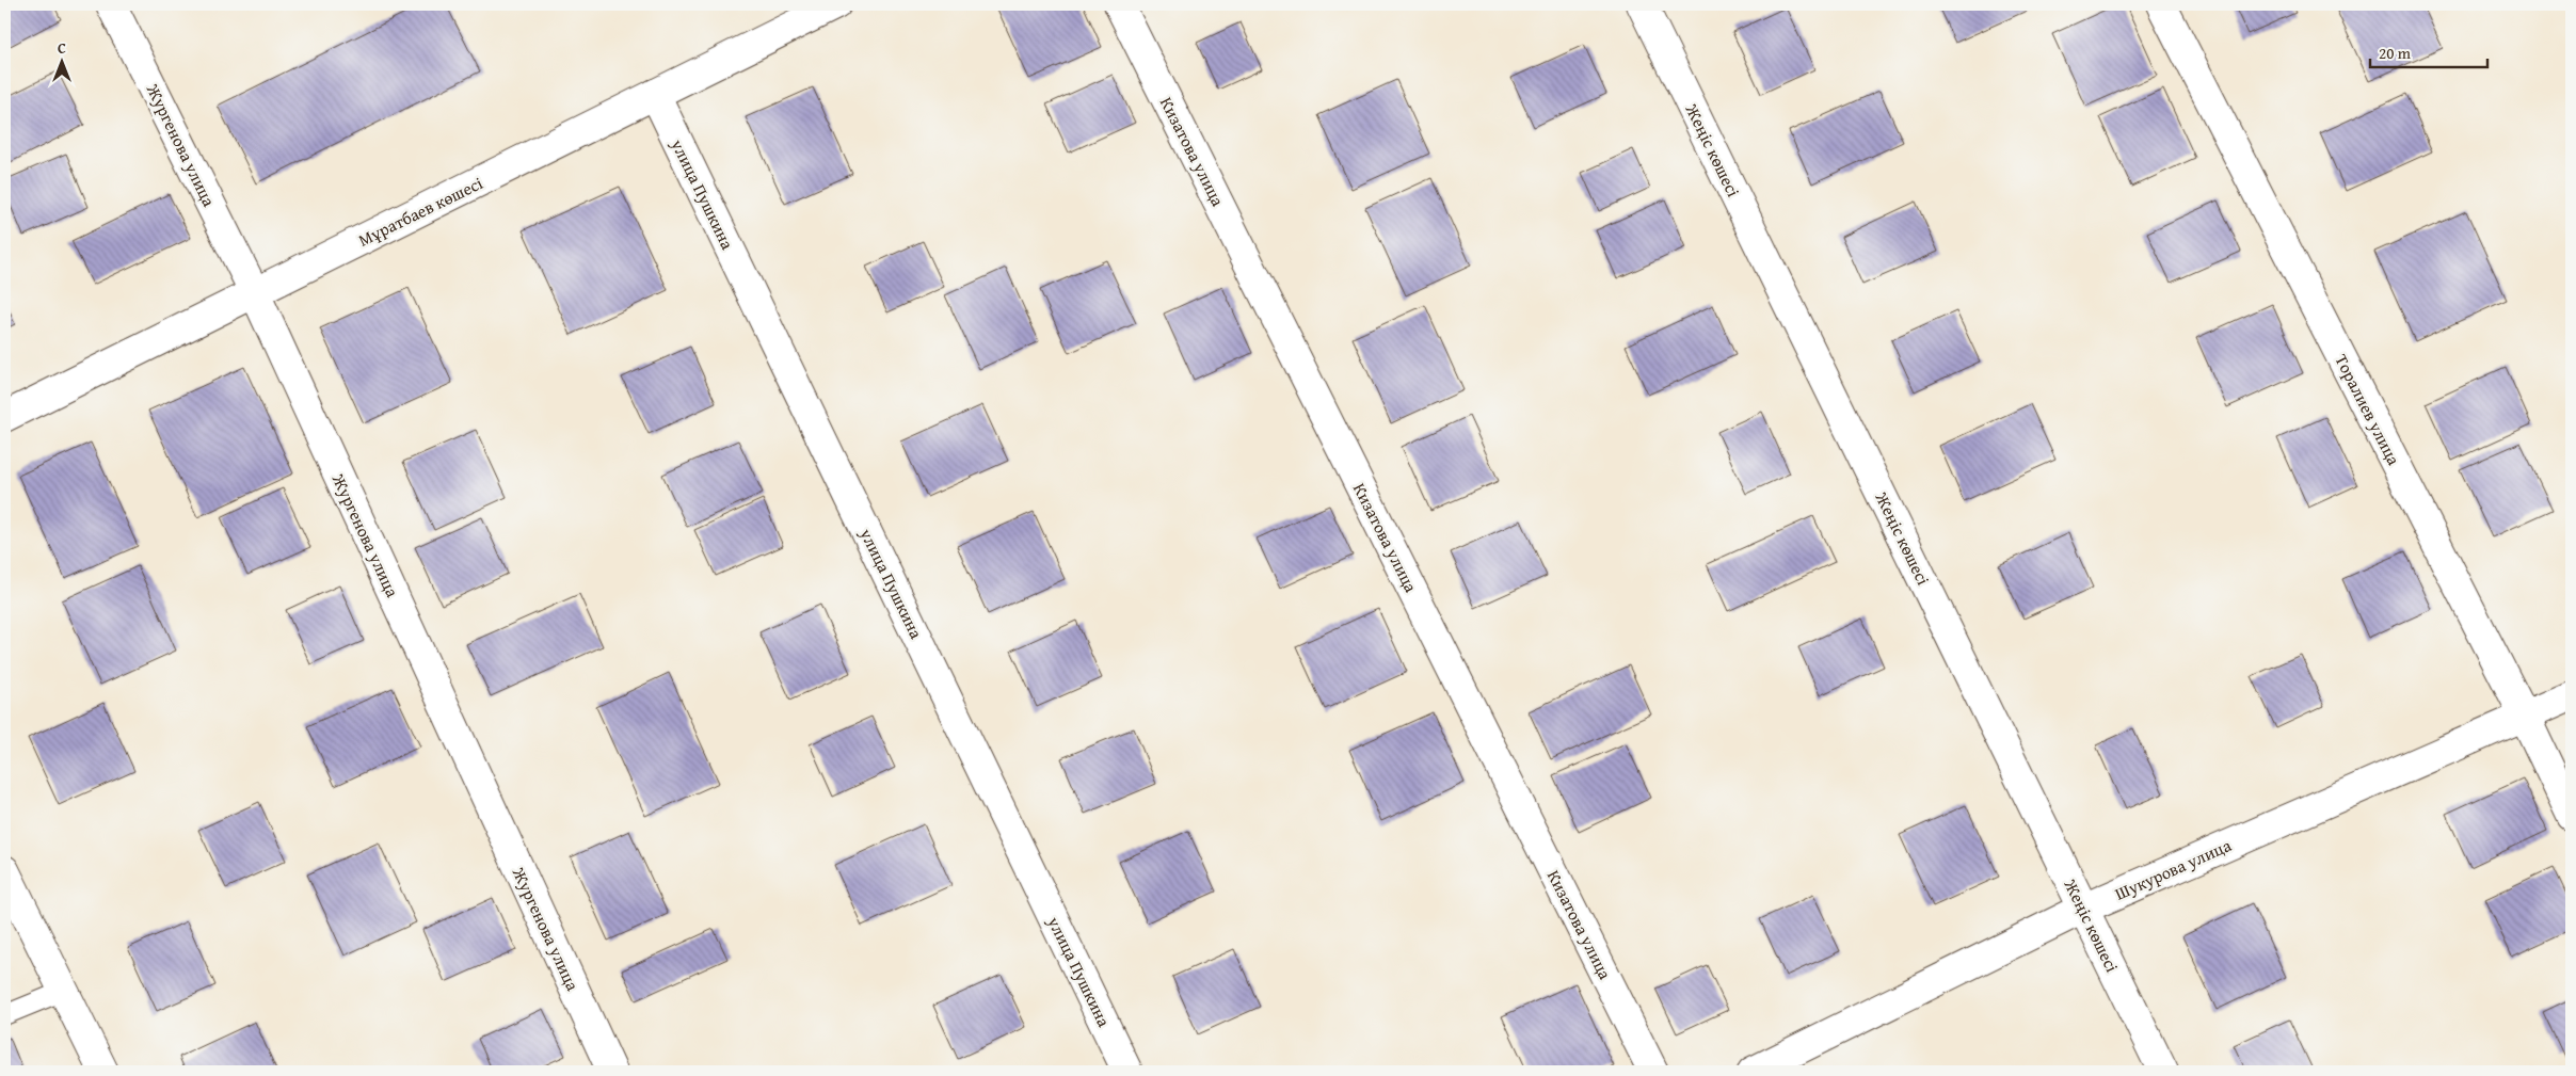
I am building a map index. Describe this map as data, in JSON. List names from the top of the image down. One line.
{"streets":{"street":["Жургенова улица","Жеңіс көшесі","Кизатова улица","улица Пушкина","Мұратбаев көшесі","Торалиев улица","Шукурова улица"]},"crossings":[["Жургенова улица","Мұратбаев көшесі"],["Жеңіс көшесі","Шукурова улица"],["улица Пушкина","Мұратбаев көшесі"],["Торалиев улица","Шукурова улица"]],"scale_bar":"20 m","north":"top"}
